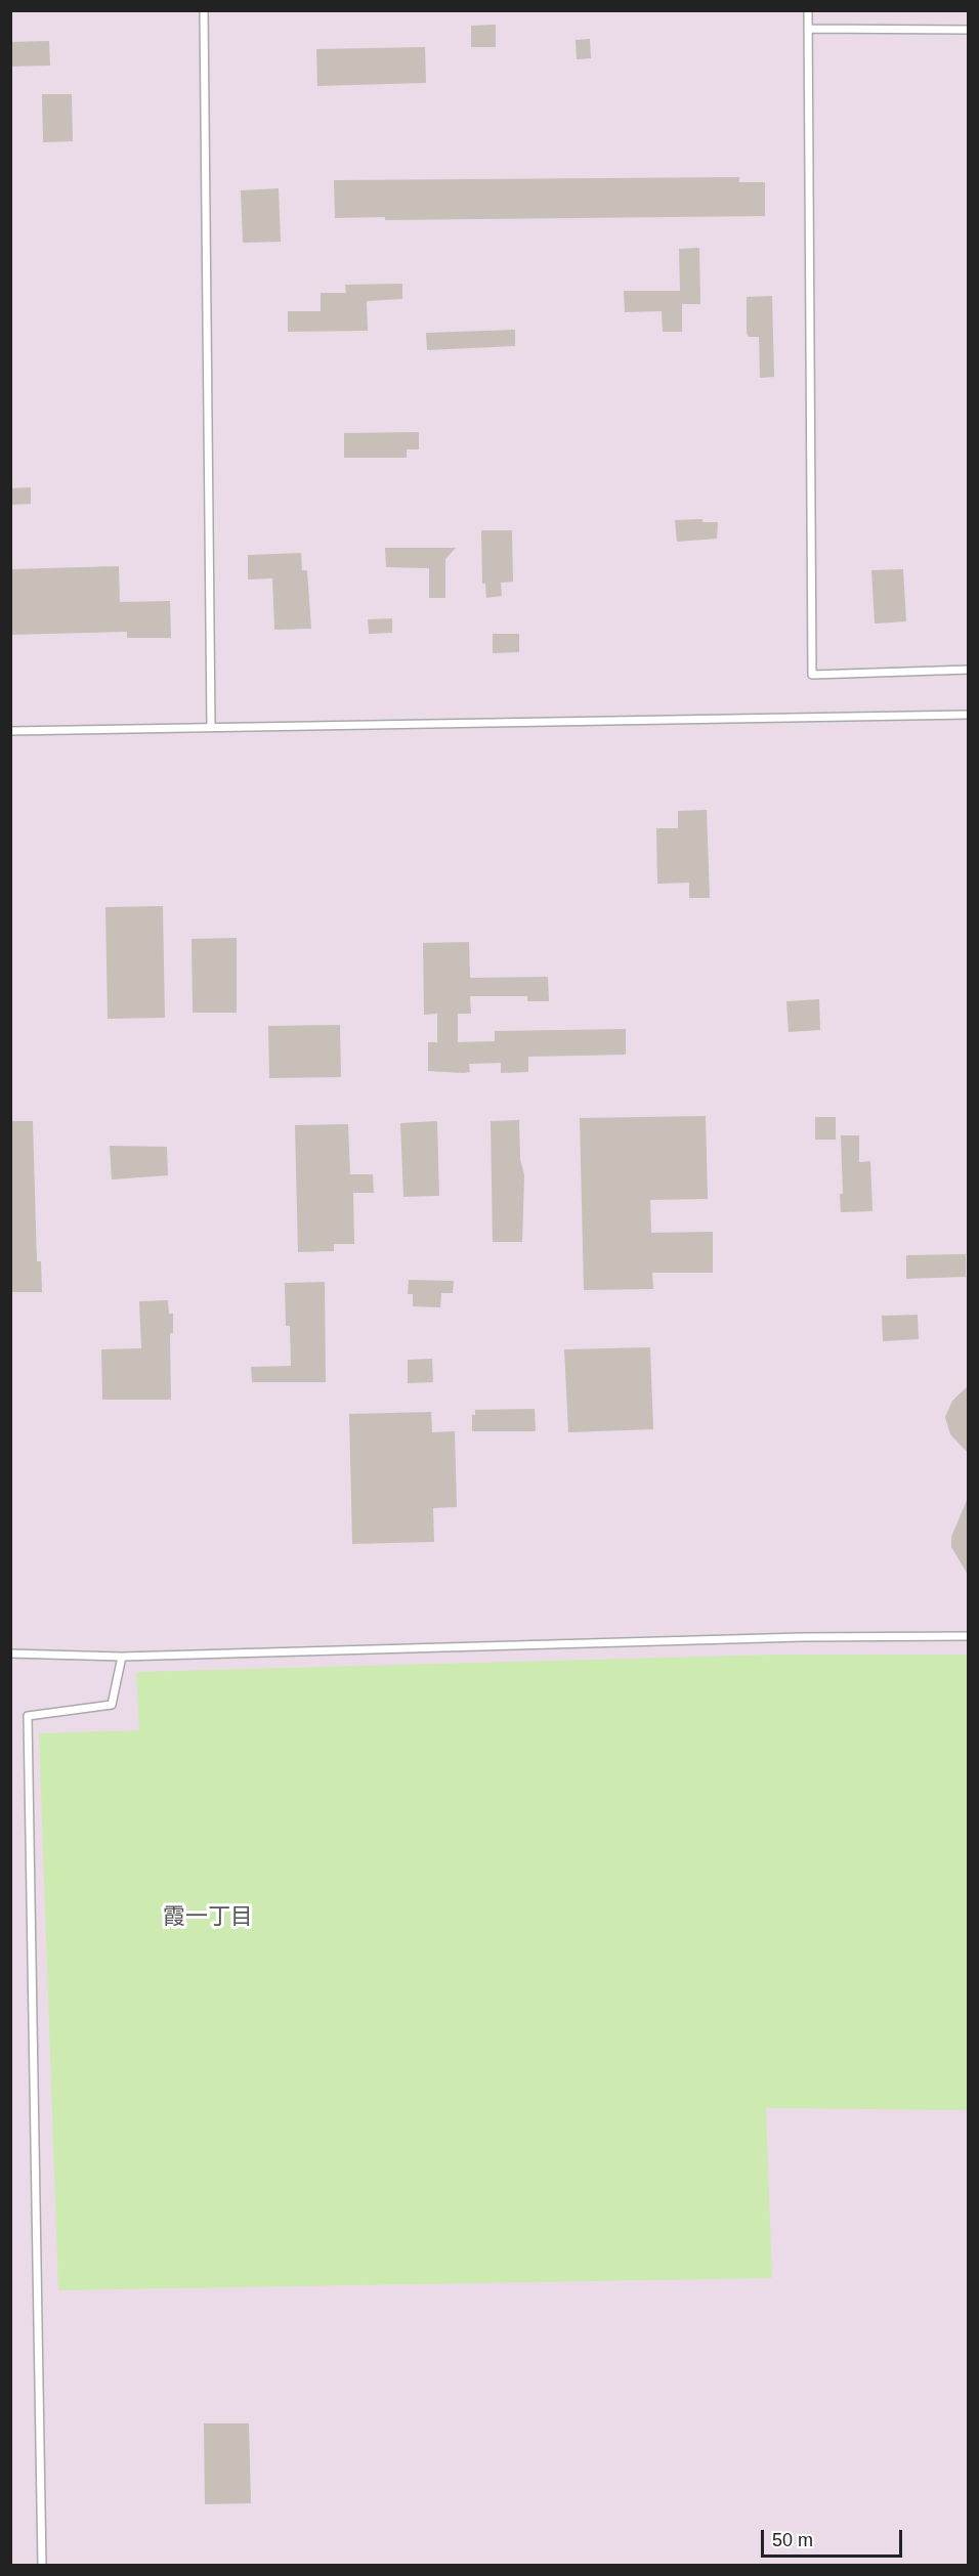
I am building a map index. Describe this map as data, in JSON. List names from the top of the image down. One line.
{"districts":["霞一丁目"],"scale_bar":"50 m"}
